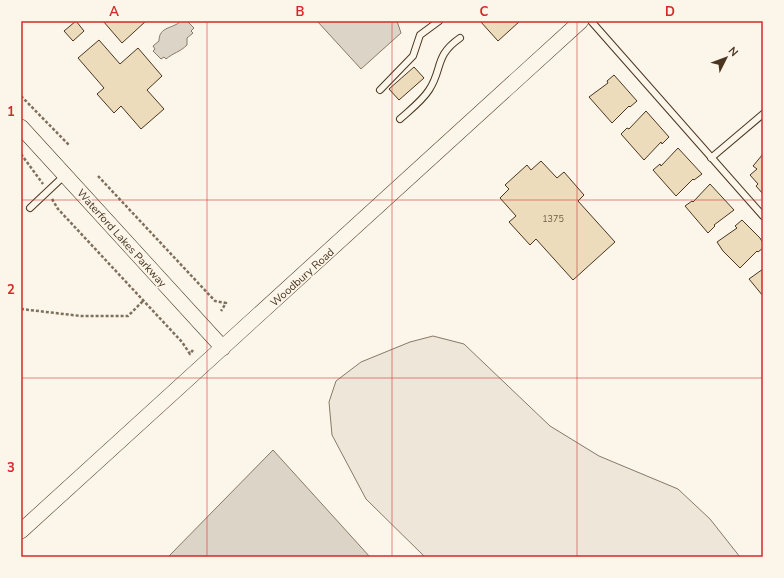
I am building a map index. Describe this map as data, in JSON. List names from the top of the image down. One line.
{"streets":{"street":["Waterford Lakes Parkway","Woodbury Road"]},"crossings":[["Waterford Lakes Parkway","Woodbury Road"]],"house_numbers":["1375"],"north":"top right","grid":{"columns":["A","B","C","D"],"rows":["1","2","3"]}}
